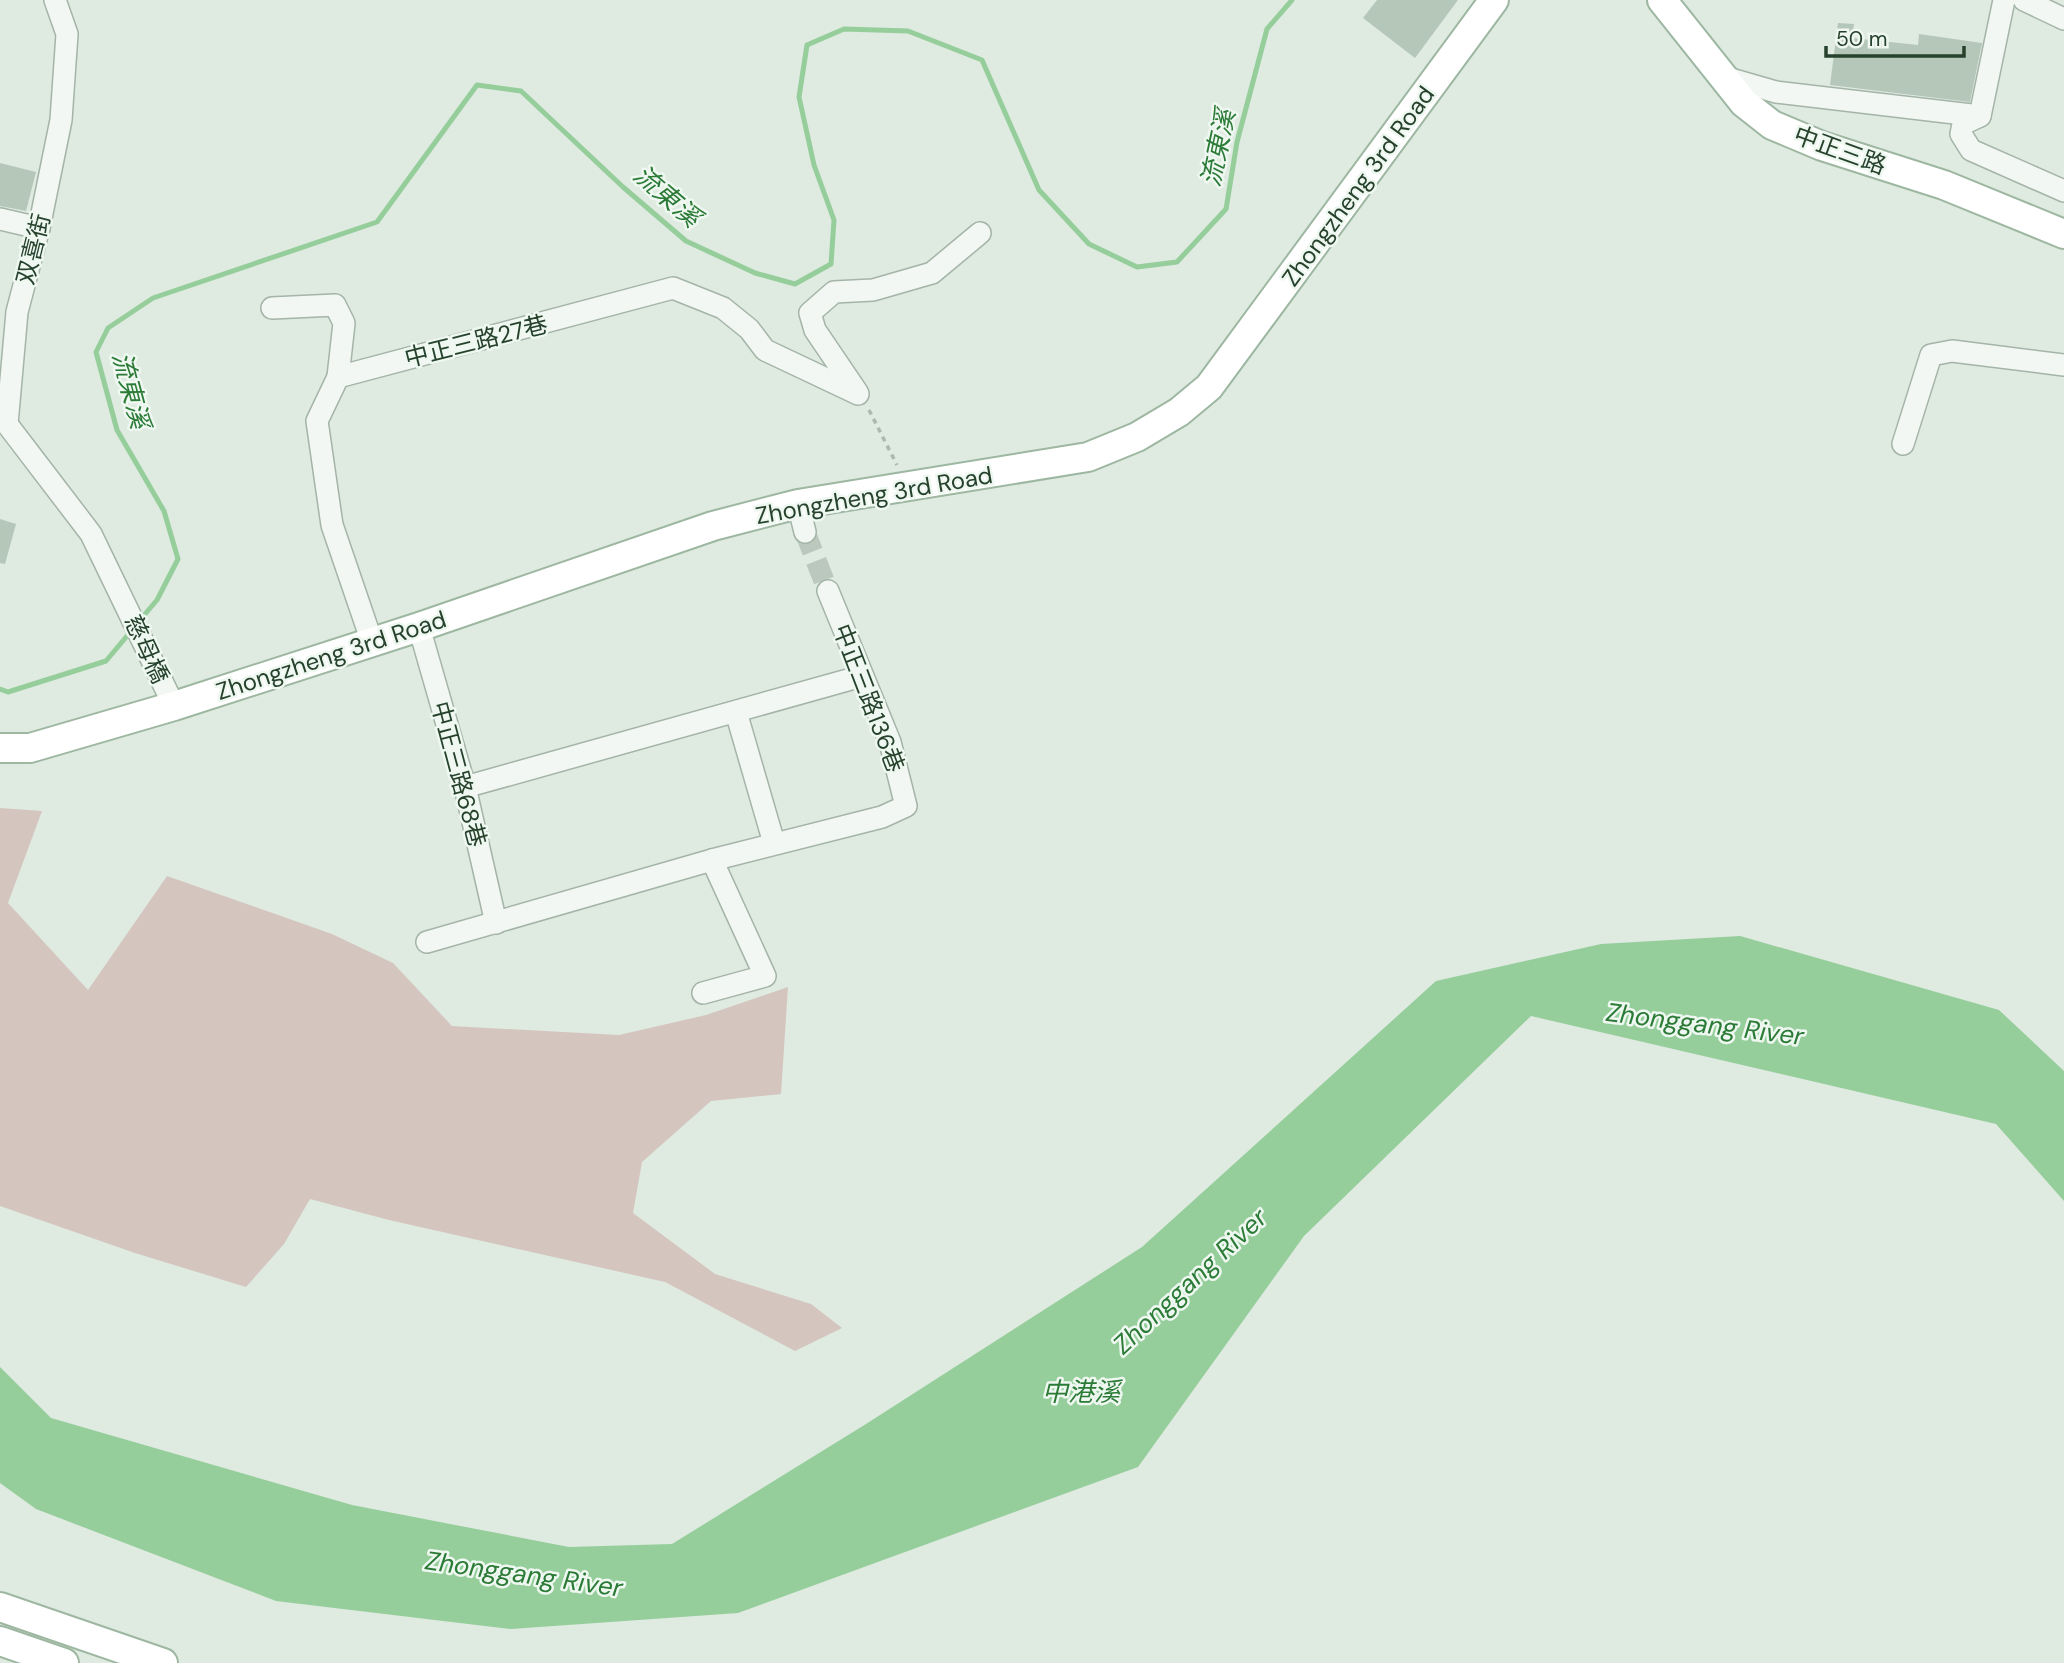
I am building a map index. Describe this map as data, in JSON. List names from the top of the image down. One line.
{"streets":{"main road":["中正三路","Zhongzheng 3rd Road"],"street":["双喜街","中正三路27巷","慈母橋","中正三路136巷","中正三路68巷"]},"crossings":[["Zhongzheng 3rd Road","慈母橋"],["Zhongzheng 3rd Road","中正三路68巷"],["双喜街","慈母橋"]],"water":["流東溪","Zhonggang River","中港溪"],"scale_bar":"50 m"}
